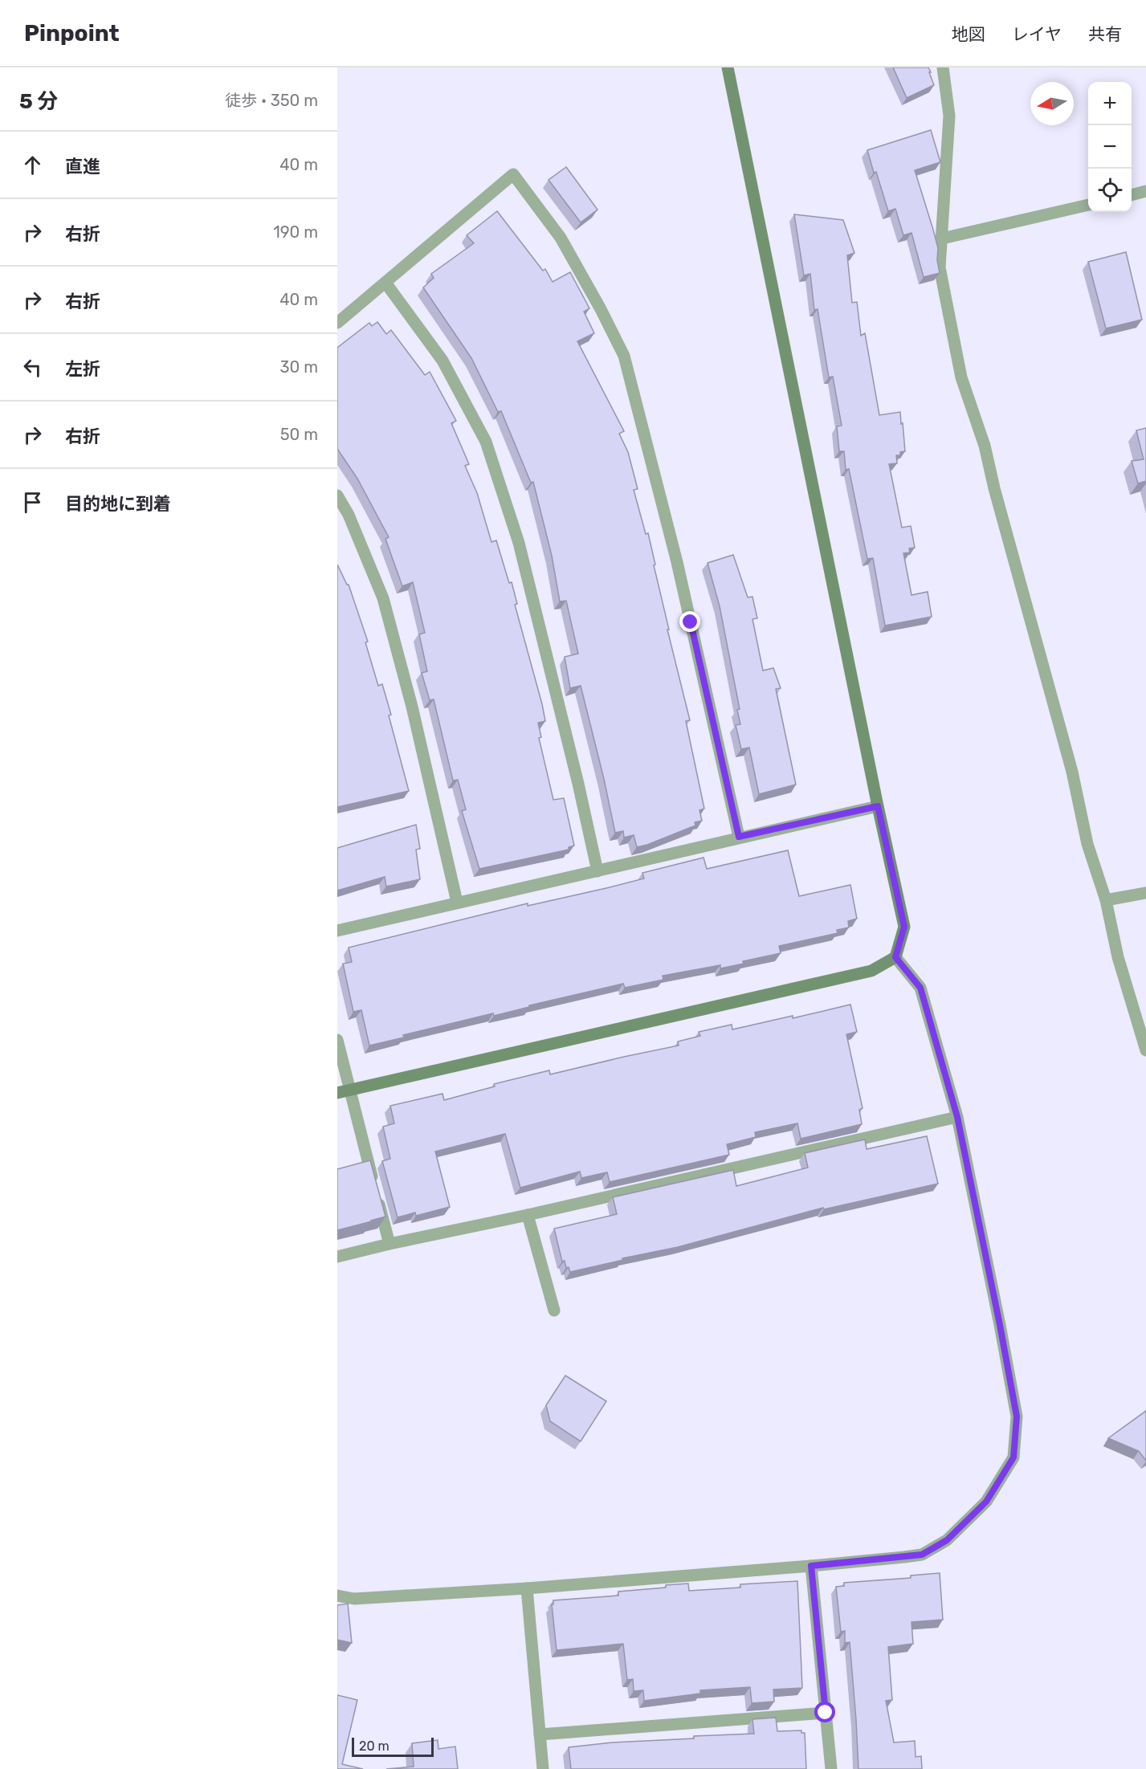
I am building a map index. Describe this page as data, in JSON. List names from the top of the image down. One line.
{"scale_bar":"20 m","north":"left","page":{"header":"Pinpoint","nav":["地図","レイヤ","共有"],"heading":["5 分","徒歩 · 350 m"],"map_buttons":["+","−"],"list":[["直進","40 m"],["右折","190 m"],["右折","40 m"],["左折","30 m"],["右折","50 m"],"目的地に到着"],"scale":"20 m"}}
